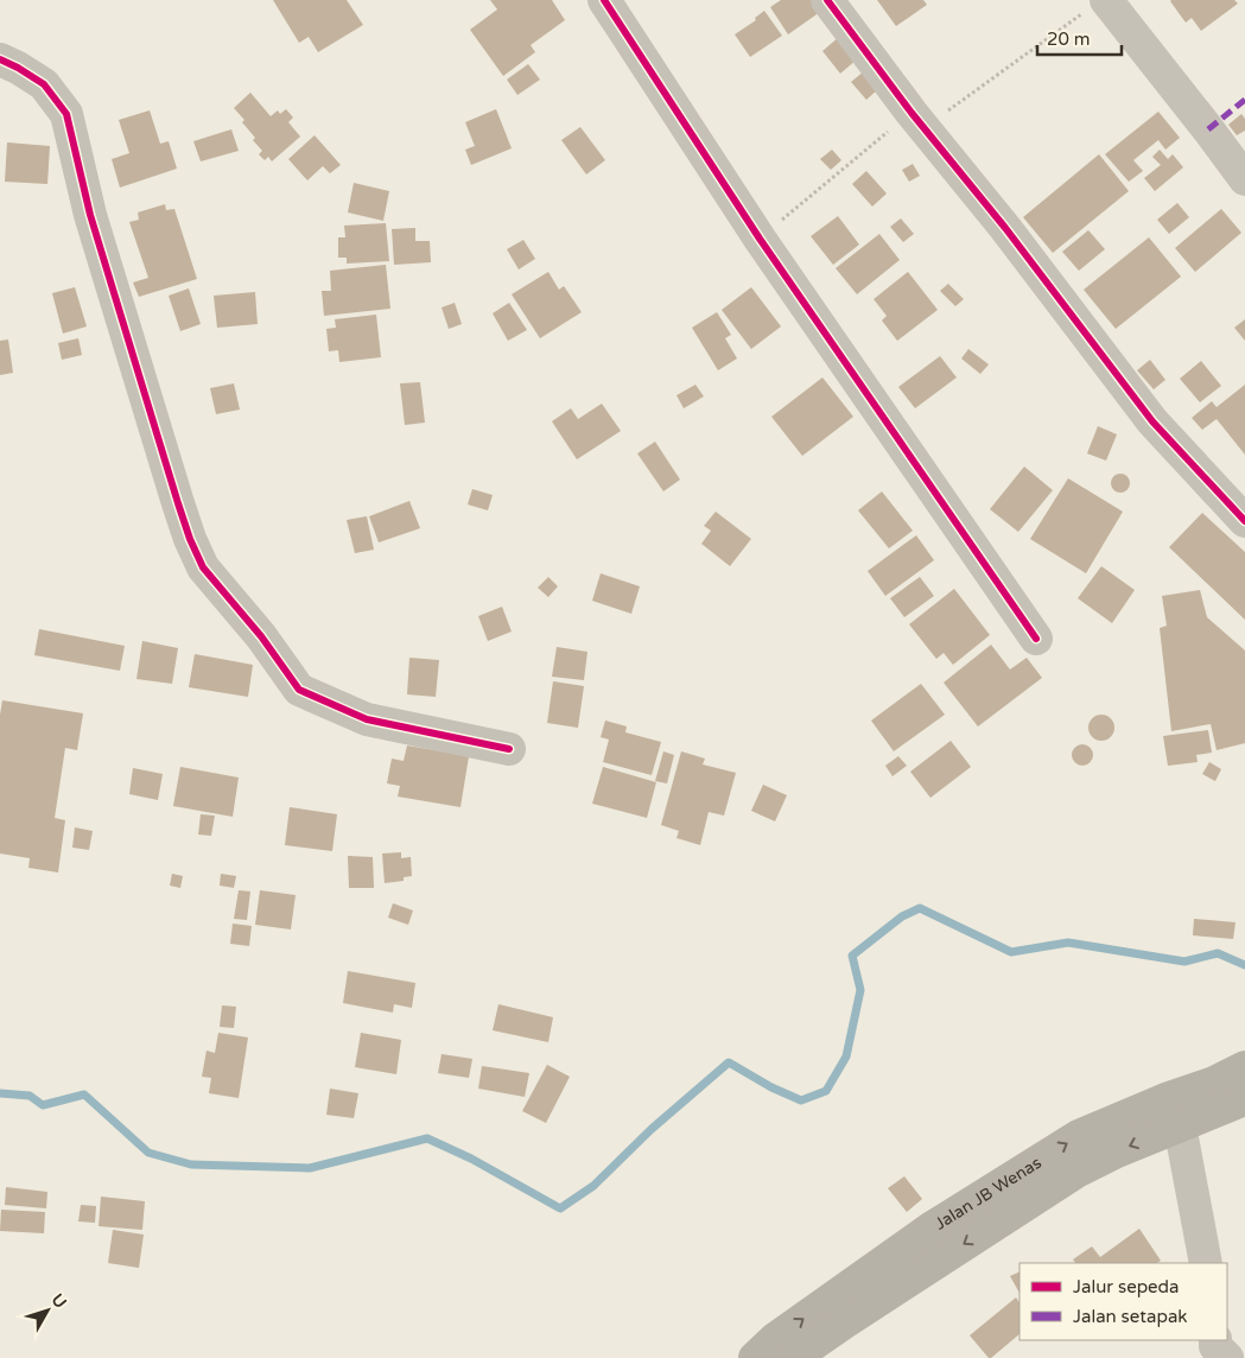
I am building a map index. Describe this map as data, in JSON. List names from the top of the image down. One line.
{"streets":{"main road":["Jalan JB Wenas"]},"legend":["Jalur sepeda","Jalan setapak"],"scale_bar":"20 m","north":"top right"}
